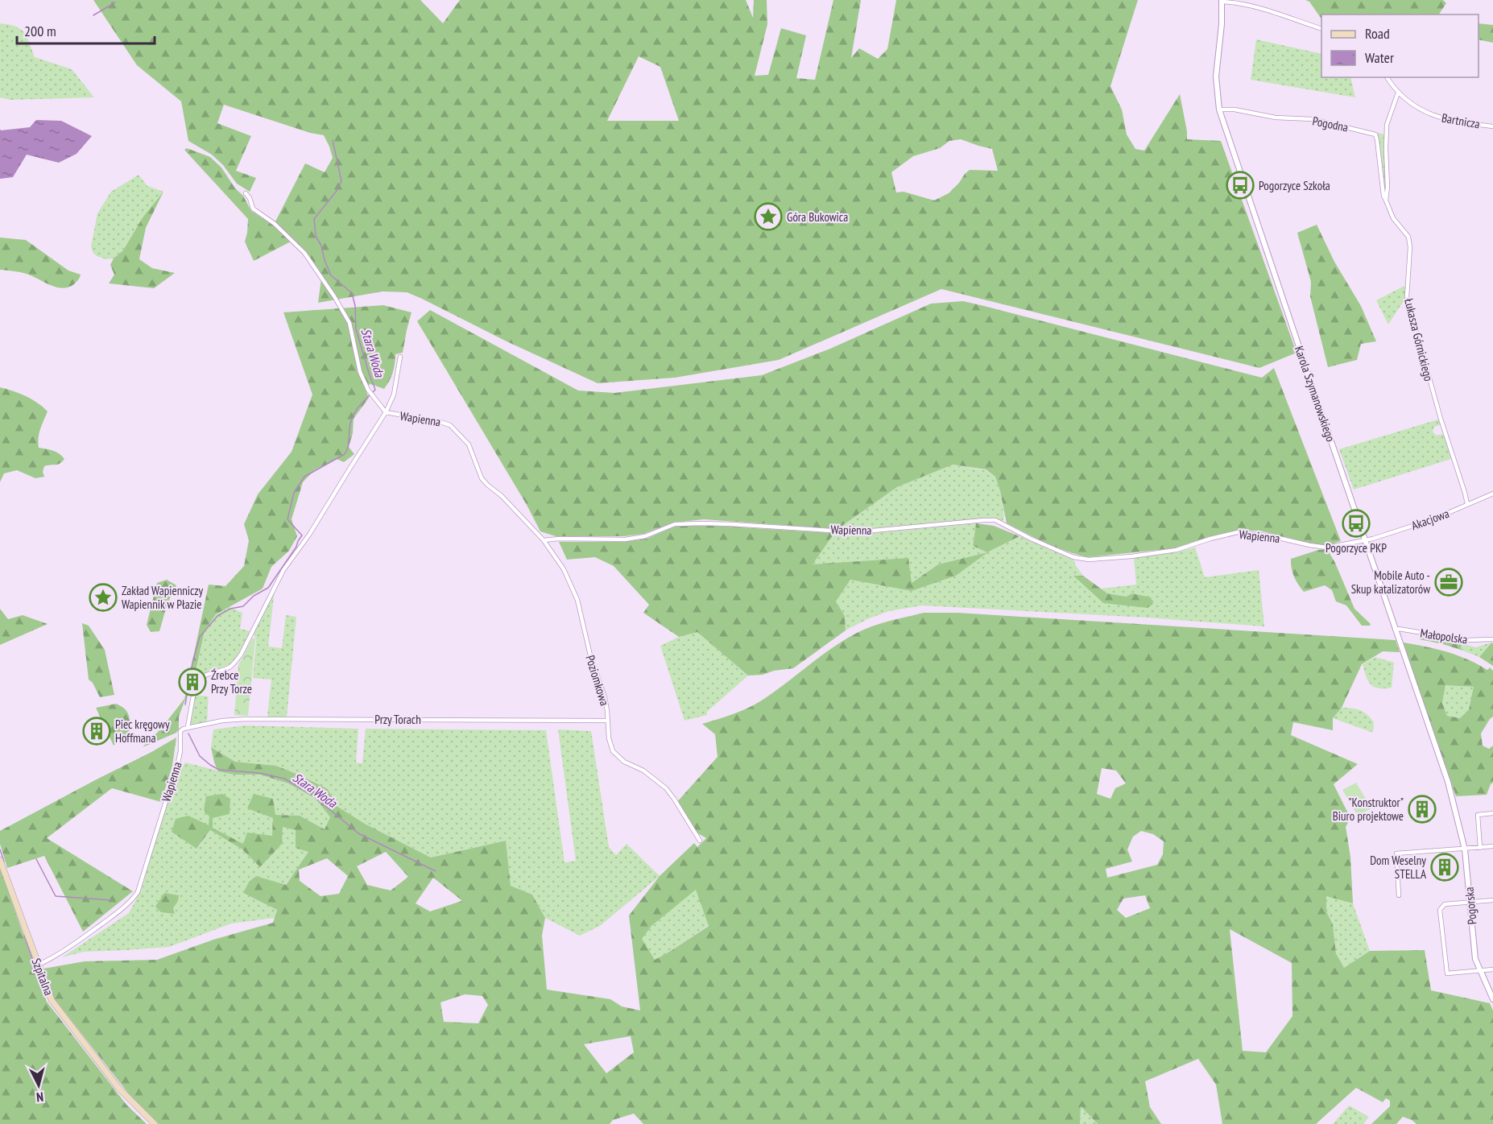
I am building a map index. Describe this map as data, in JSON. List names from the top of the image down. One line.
{"streets":{"main road":["Szpitalna"],"street":["Bartnicza","Pogodna","Łukasza Górnickiego","Karola Szymanowskiego","Wapienna","Akacjowa","Małopolska","Poziomkowa","Przy Torach","Pogorska"]},"crossings":[["Bartnicza","Łukasza Górnickiego"],["Pogodna","Łukasza Górnickiego"],["Pogodna","Karola Szymanowskiego"],["Łukasza Górnickiego","Akacjowa"],["Karola Szymanowskiego","Wapienna"],["Karola Szymanowskiego","Akacjowa"],["Karola Szymanowskiego","Małopolska"],["Karola Szymanowskiego","Pogorska"],["Wapienna","Akacjowa"],["Wapienna","Poziomkowa"],["Wapienna","Przy Torach"],["Wapienna","Szpitalna"],["Poziomkowa","Przy Torach"]],"water":["Stara Woda"],"places":{"bus stop":["Pogorzyce Szkoła","Pogorzyce PKP"],"place":["Góra Bukowica","Zakład Wapienniczy Wapiennik w Płazie"],"office":["Mobile Auto - Skup katalizatorów"],"building":["Źrebce Przy Torze","Piec kręgowy Hoffmana","\"Konstruktor\" Biuro projektowe","Dom Weselny STELLA"]},"legend":["Road","Water"],"scale_bar":"200 m","north":"bottom"}
